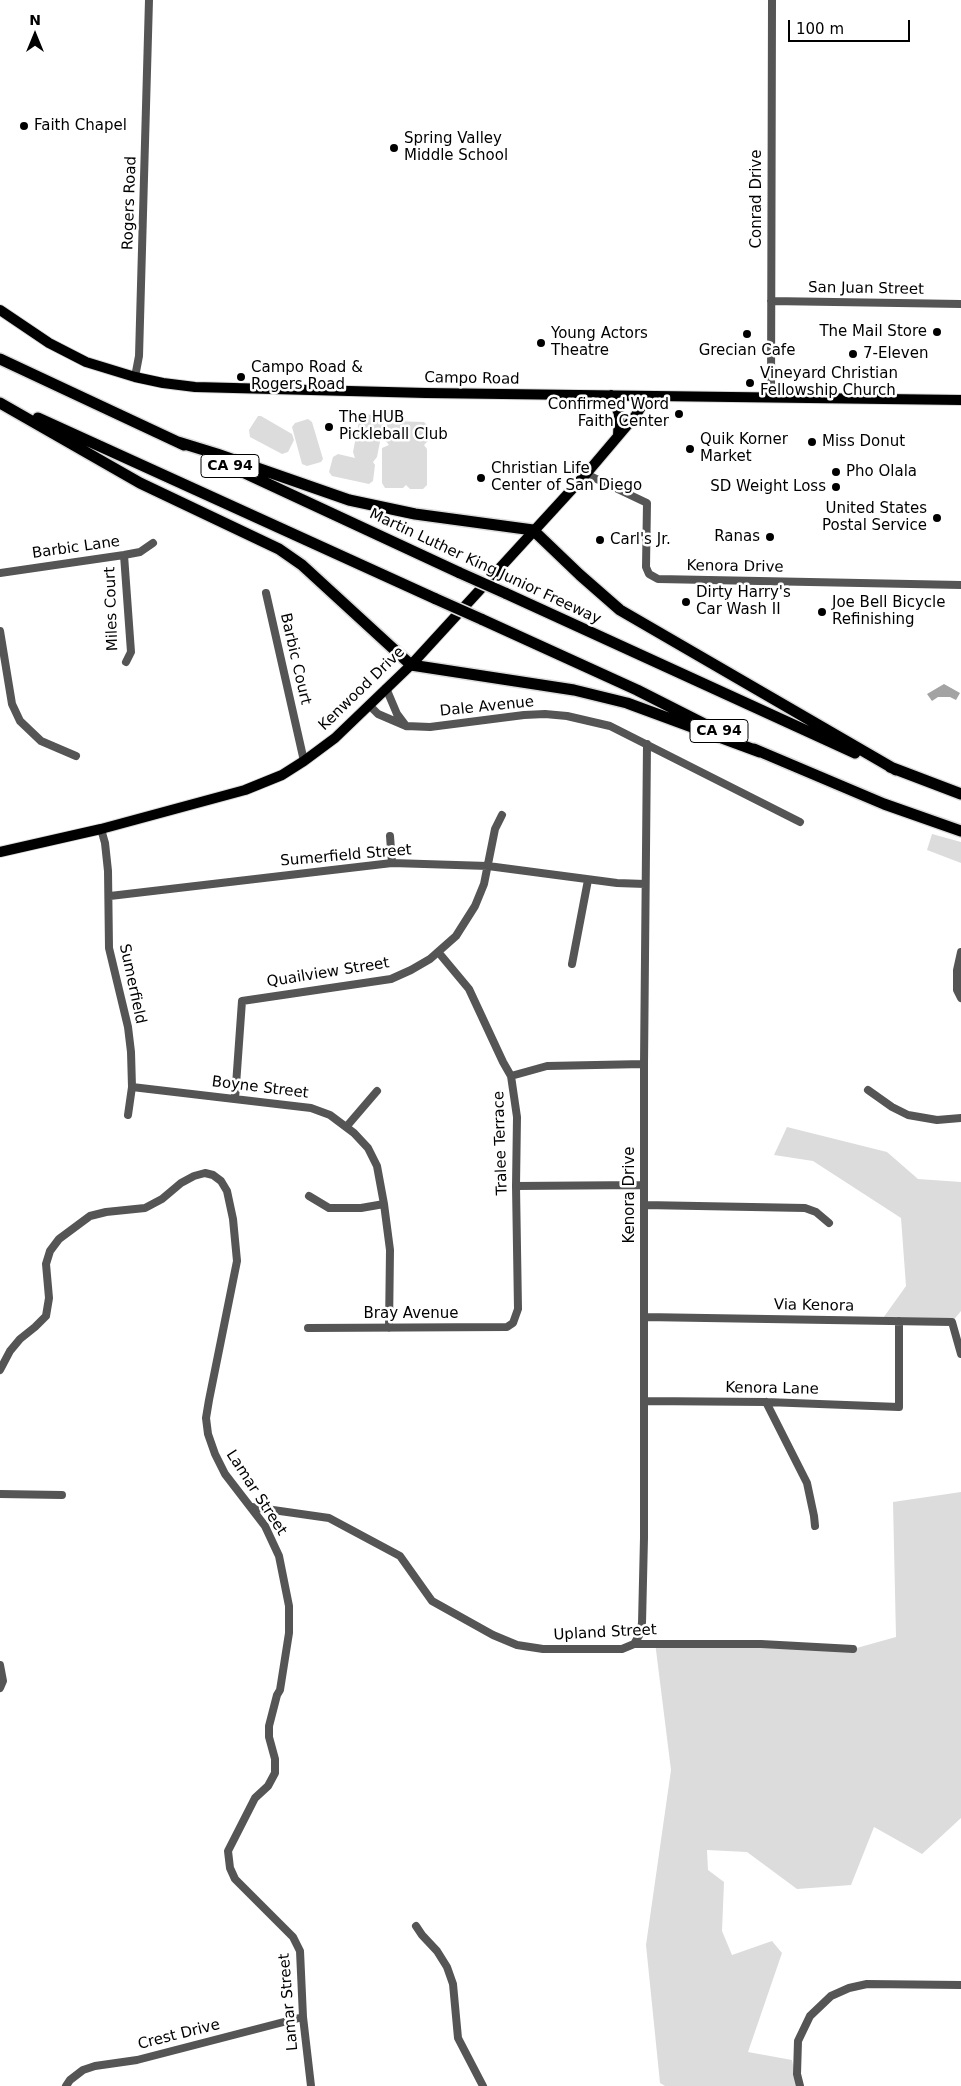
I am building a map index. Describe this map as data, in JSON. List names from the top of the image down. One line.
{"streets":{"highway":["CA 94","Martin Luther King Junior Freeway"],"main road":["Campo Road","Kenwood Drive"],"street":["Conrad Drive","Rogers Road","San Juan Street","Barbic Lane","Kenora Drive","Miles Court","Barbic Court","Dale Avenue","Sumerfield Street","Quailview Street","Sumerfield","Boyne Street","Tralee Terrace","Via Kenora","Bray Avenue","Kenora Lane","Lamar Street","Upland Street","Crest Drive"]},"crossings":[["Conrad Drive","San Juan Street"],["Conrad Drive","Campo Road"],["Rogers Road","Campo Road"],["Campo Road","Kenwood Drive"],["Barbic Lane","Miles Court"],["Kenora Drive","Kenwood Drive"],["Kenora Drive","Dale Avenue"],["Kenora Drive","Sumerfield Street"],["Kenora Drive","Via Kenora"],["Kenora Drive","Kenora Lane"],["Kenora Drive","Upland Street"],["Barbic Court","Kenwood Drive"],["Kenwood Drive","Dale Avenue"],["Kenwood Drive","Sumerfield"],["Sumerfield Street","Quailview Street"],["Sumerfield Street","Sumerfield"],["Quailview Street","Boyne Street"],["Quailview Street","Tralee Terrace"],["Sumerfield","Boyne Street"],["Boyne Street","Bray Avenue"],["Tralee Terrace","Bray Avenue"],["Via Kenora","Kenora Lane"],["Lamar Street","Upland Street"],["Lamar Street","Crest Drive"]],"places":["Faith Chapel","Spring Valley Middle School","The Mail Store","Grecian Cafe","Young Actors Theatre","7-Eleven","Campo Road & Rogers Road","Vineyard Christian Fellowship Church","Confirmed Word Faith Center","The HUB Pickleball Club","Miss Donut","Quik Korner Market","Pho Olala","Christian Life Center of San Diego","SD Weight Loss","United States Postal Service","Ranas","Carl's Jr.","Dirty Harry's Car Wash II","Joe Bell Bicycle Refinishing"],"scale_bar":"100 m","north":"top"}
